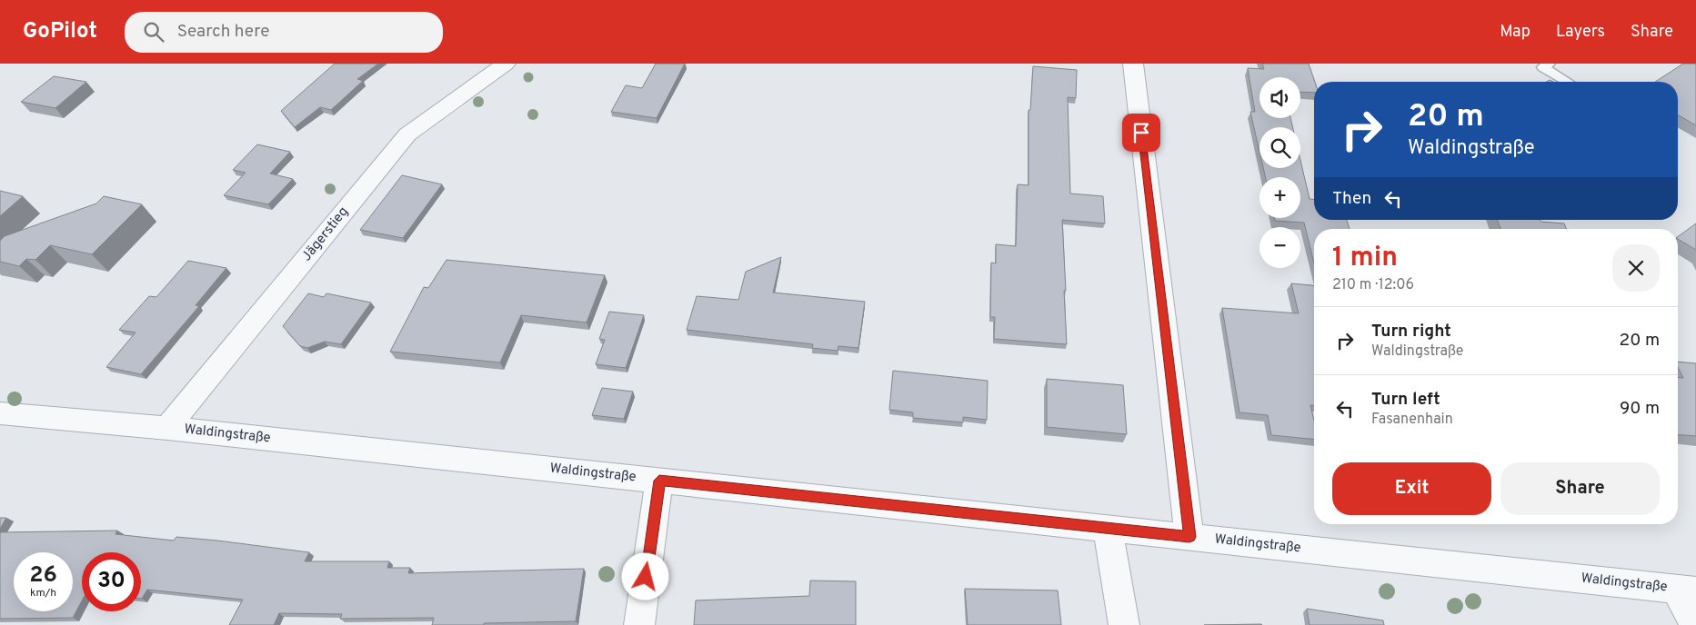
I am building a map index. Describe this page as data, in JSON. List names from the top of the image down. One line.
{"streets":{"street":["Jägerstieg","Waldingstraße"]},"crossings":[["Jägerstieg","Waldingstraße"]],"page":{"header":"GoPilot","search":"Search here","nav":["Map","Layers","Share"],"map_buttons":["+","−"],"turn":["20 m","Waldingstraße"],"then":"Then","heading":["1 min","210 m · 12:06"],"list":[{"name":"Turn right","note":"Waldingstraße","value":"20 m"},{"name":"Turn left","note":"Fasanenhain","value":"90 m"}],"buttons":["Exit","Share"],"speed":"26 km/h","limit":"30"}}
